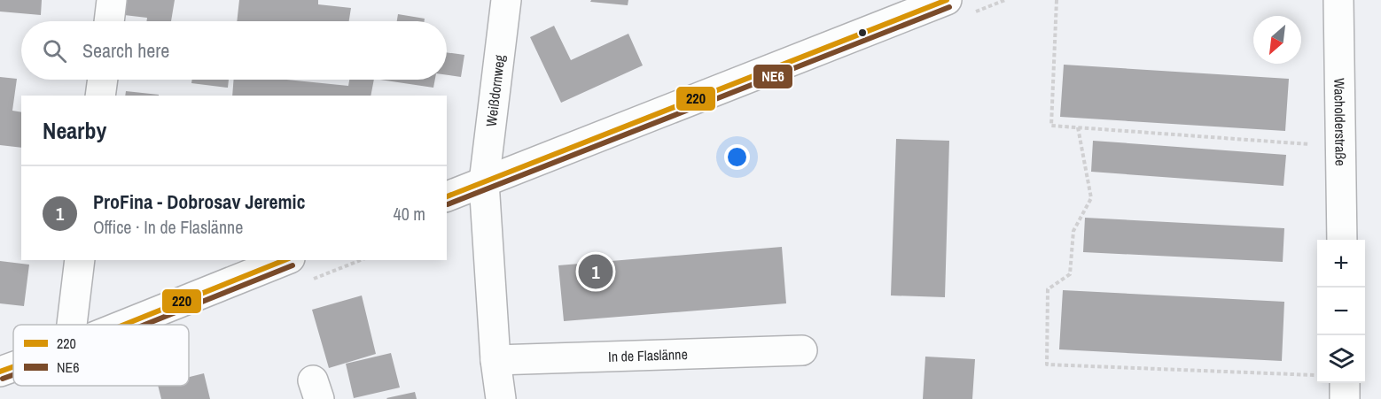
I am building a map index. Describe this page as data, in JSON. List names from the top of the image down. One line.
{"streets":{"street":["Weißdornweg","Wacholderstraße","In de Flaslänne"]},"lines":["transit line 220","transit line NE6"],"legend":["220","NE6"],"north":"bottom left","page":{"search":"Search here","heading":"Nearby","list":[{"mark":"1","name":"ProFina - Dobrosav Jeremic","note":"Office · In de Flaslänne","value":"40 m"}],"map_buttons":["+","−"],"pins":"1"}}
